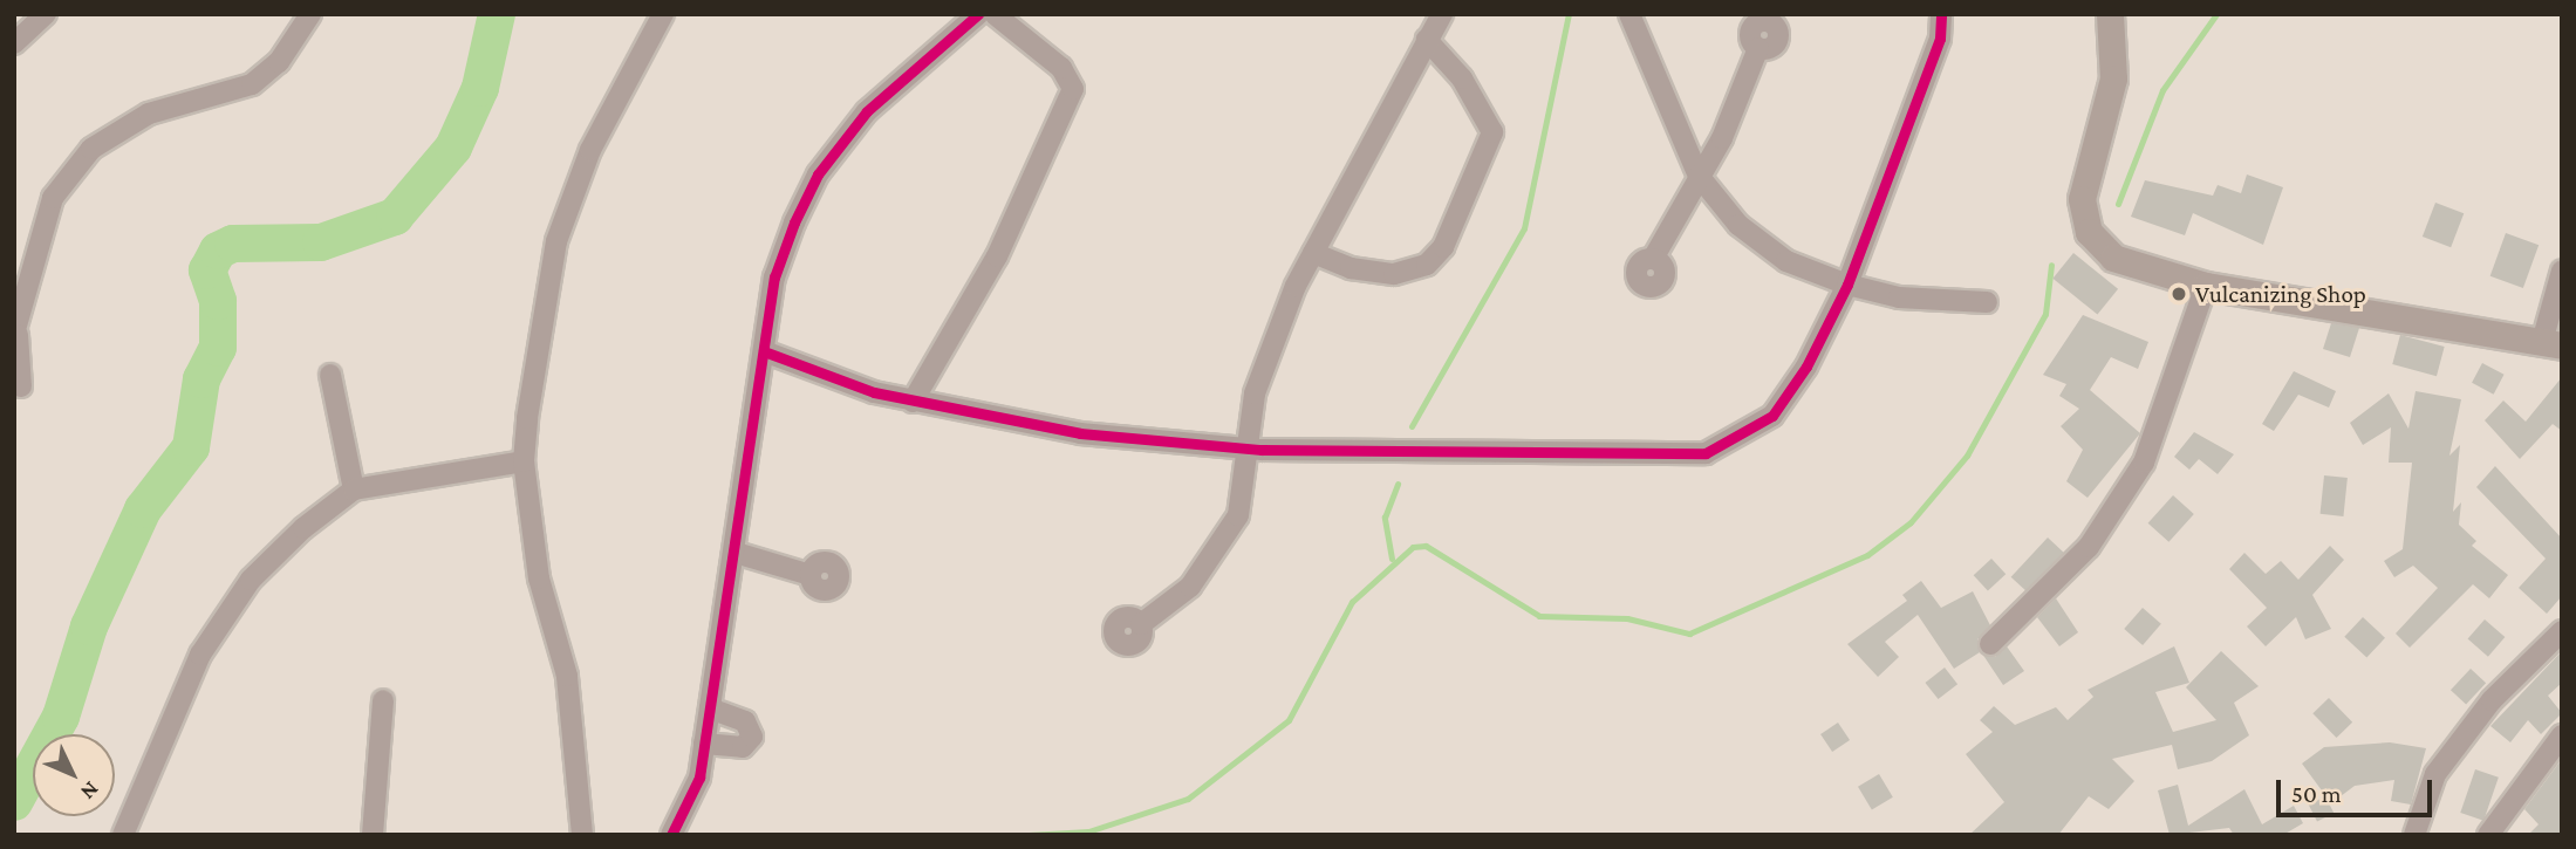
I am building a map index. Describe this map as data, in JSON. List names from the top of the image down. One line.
{"places":["Vulcanizing Shop"],"scale_bar":"50 m","north":"bottom right"}
